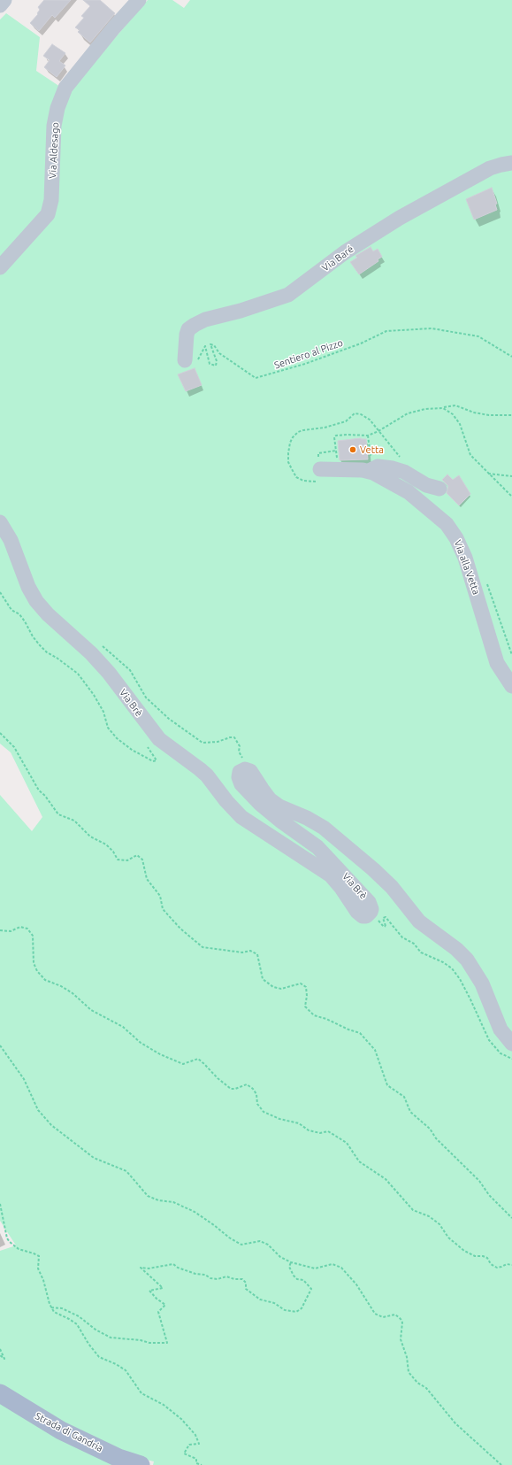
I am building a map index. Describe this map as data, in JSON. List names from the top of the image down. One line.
{"streets":{"main road":["Strada di Gandria"],"street":["Via Aldesago","Via Baré","Via alla Vetta","Via Brè"],"path":["Sentiero al Pizzo"]},"crossings":[["Via Baré","Sentiero al Pizzo"]],"places":["Vetta"]}
